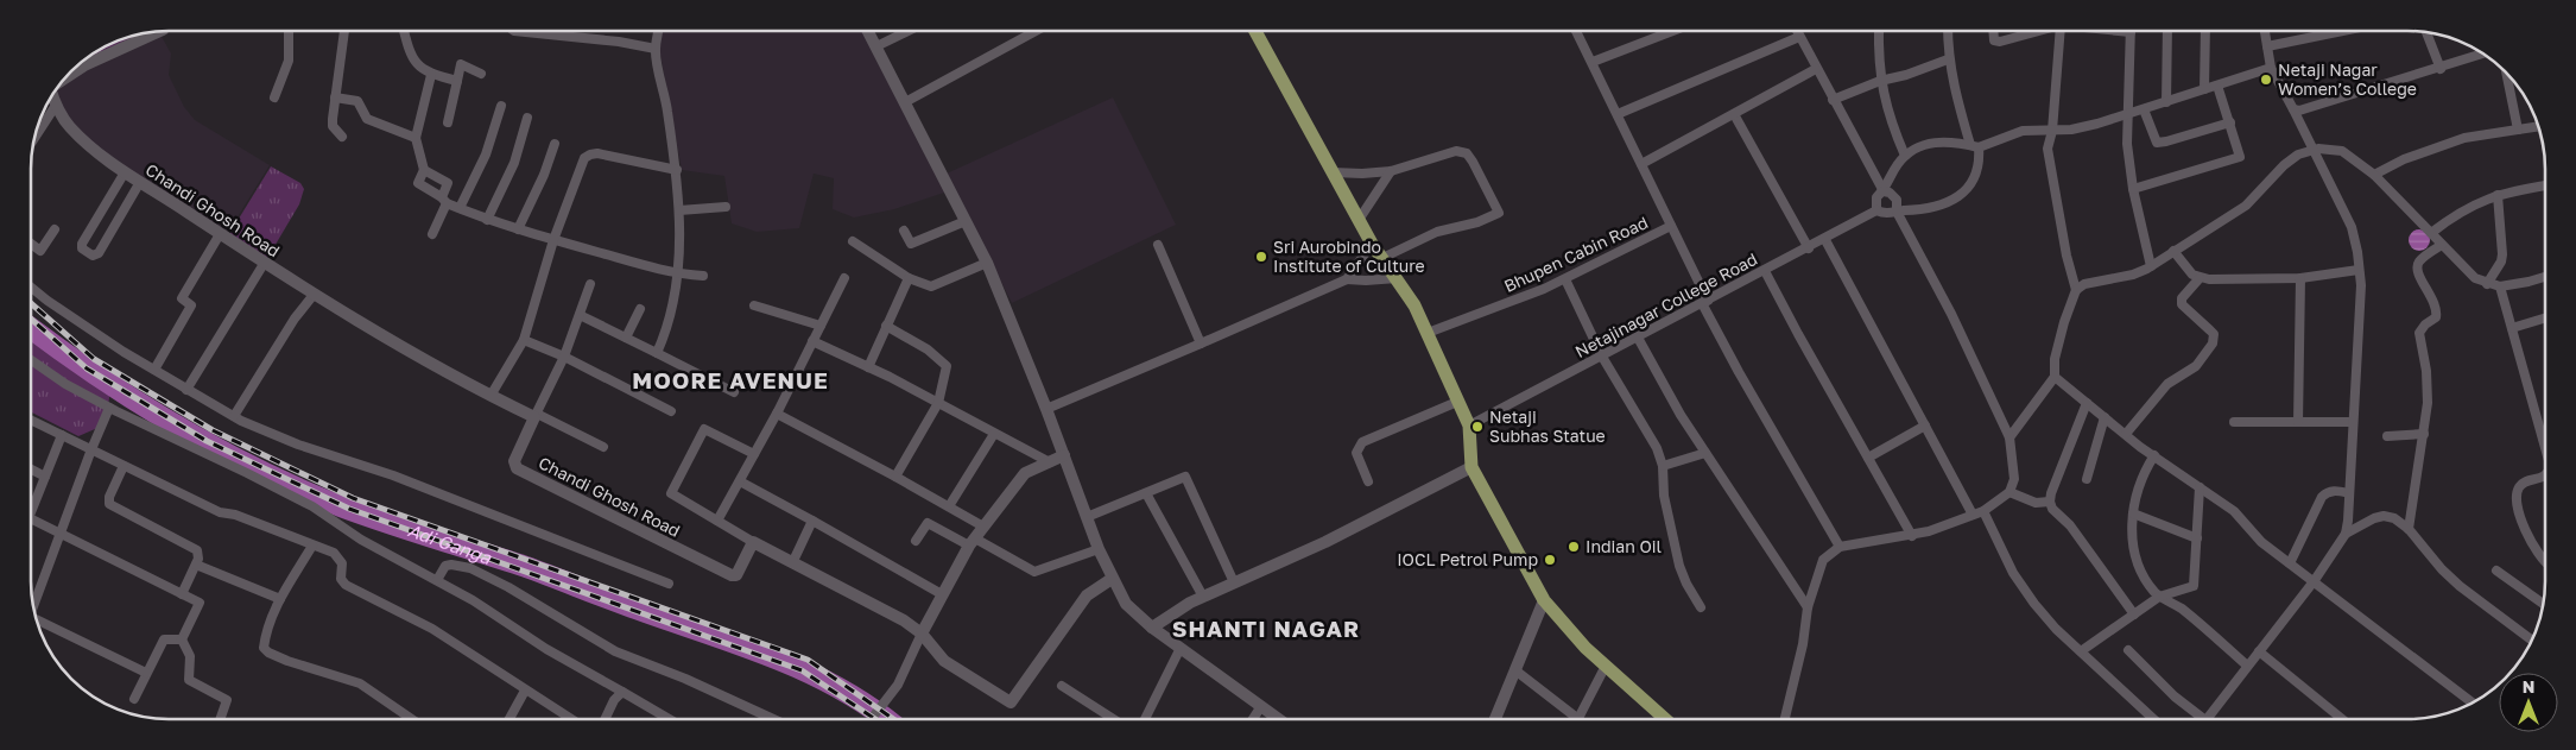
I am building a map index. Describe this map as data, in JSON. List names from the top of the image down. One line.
{"streets":{"street":["Chandi Ghosh Road","Bhupen Cabin Road","Netajinagar College Road"]},"districts":["MOORE AVENUE","SHANTI NAGAR"],"water":["Adi Ganga"],"places":["Netaji Nagar Women’s College","Sri Aurobindo Institute of Culture","Netaji Subhas Statue","Indian Oil","IOCL Petrol Pump"],"north":"top"}
